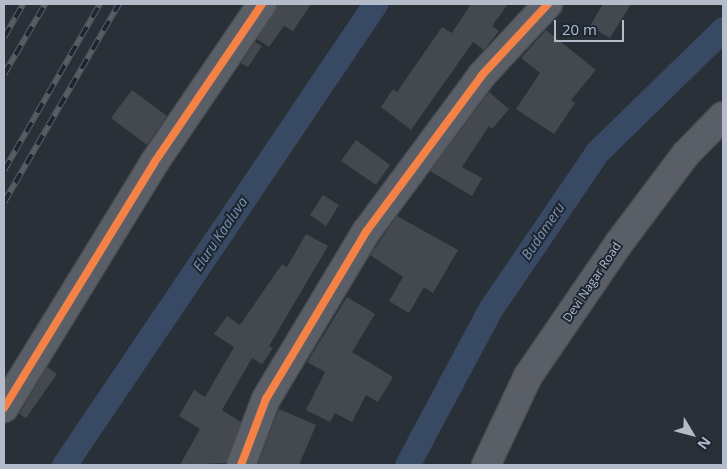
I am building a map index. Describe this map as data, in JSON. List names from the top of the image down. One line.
{"streets":{"street":["Devi Nagar Road"]},"water":["Budameru","Eluru Kaaluva"],"scale_bar":"20 m","north":"bottom right"}
